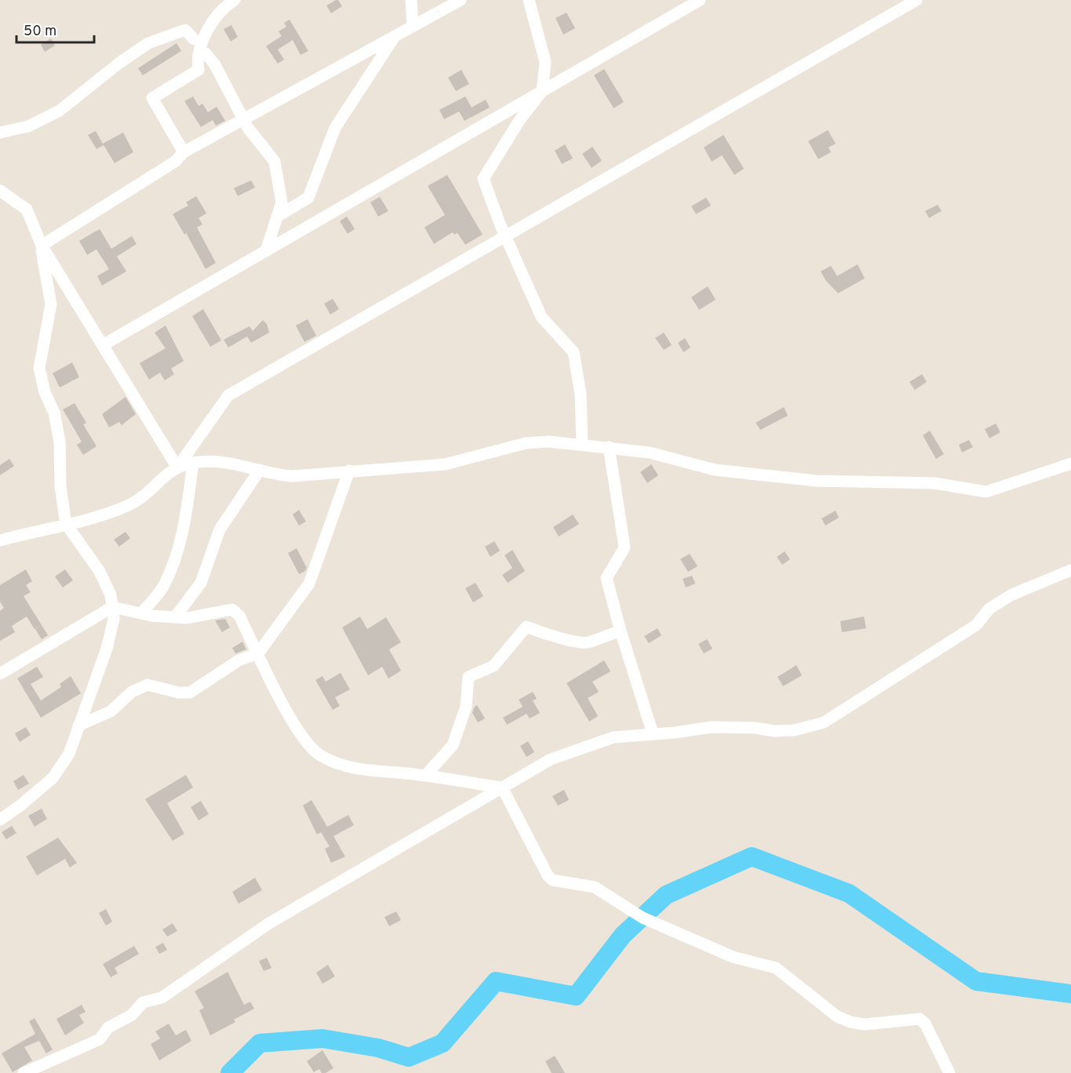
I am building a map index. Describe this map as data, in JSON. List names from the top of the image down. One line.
{"scale_bar":"50 m"}
